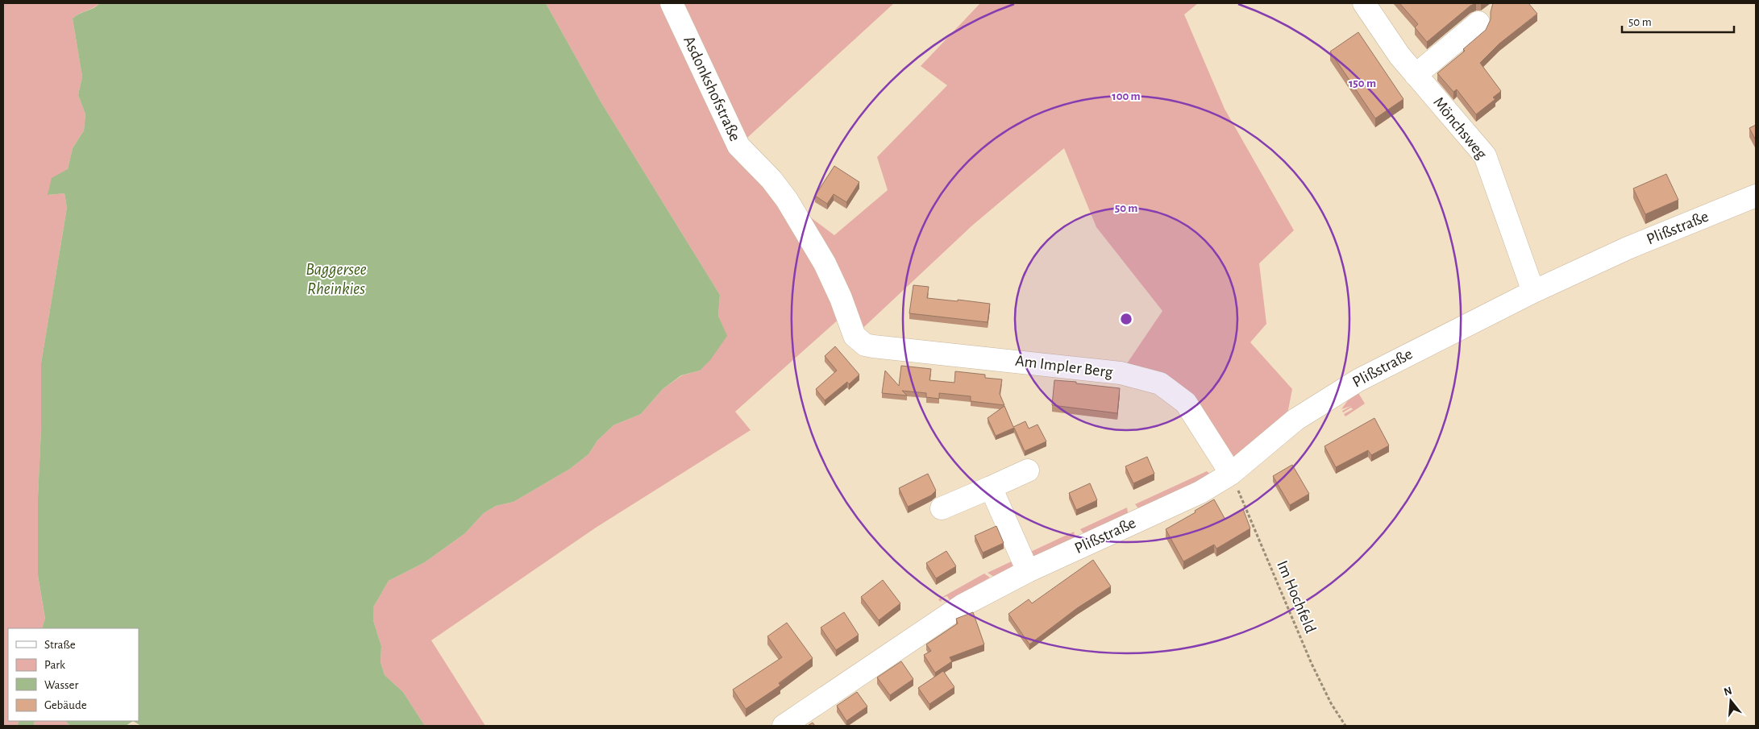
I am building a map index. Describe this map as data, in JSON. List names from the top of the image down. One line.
{"streets":{"street":["Asdonkshofstraße","Mönchsweg","Plißstraße","Am Impler Berg"],"path":["Im Hochfeld"]},"crossings":[["Asdonkshofstraße","Am Impler Berg"],["Mönchsweg","Plißstraße"],["Plißstraße","Am Impler Berg"],["Plißstraße","Im Hochfeld"],["Am Impler Berg","Im Hochfeld"]],"water":["Baggersee Rheinkies"],"legend":["Straße","Park","Wasser","Gebäude"],"scale_bar":"50 m","north":"top","rings":["150 m","100 m","50 m"]}
